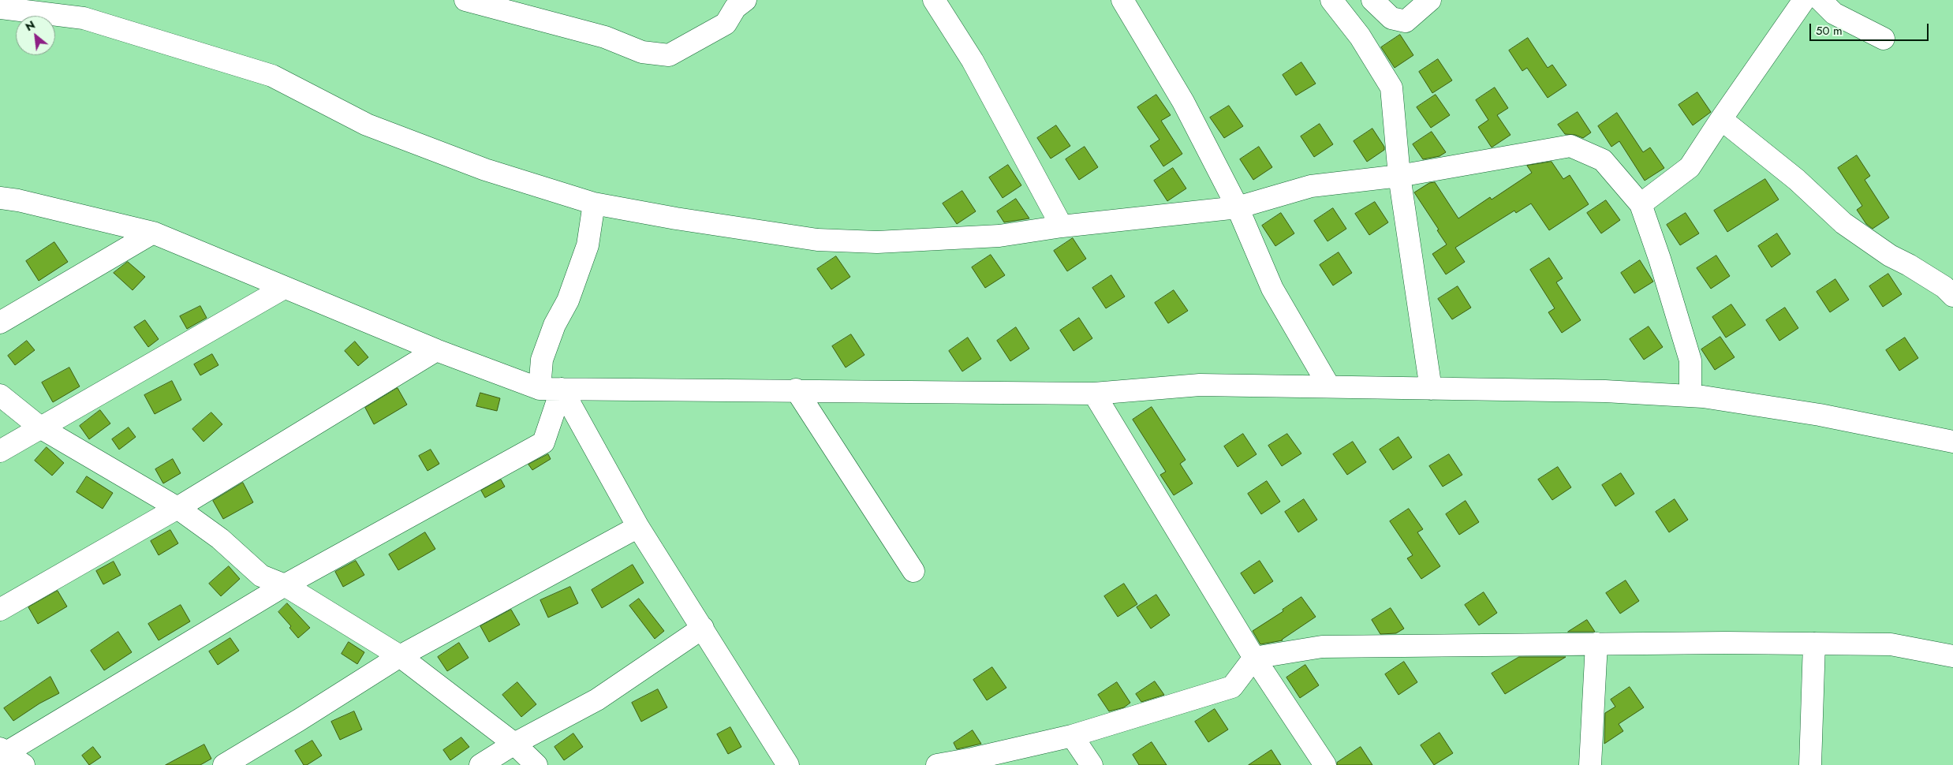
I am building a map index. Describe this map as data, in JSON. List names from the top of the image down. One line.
{"scale_bar":"50 m","north":"top left"}
